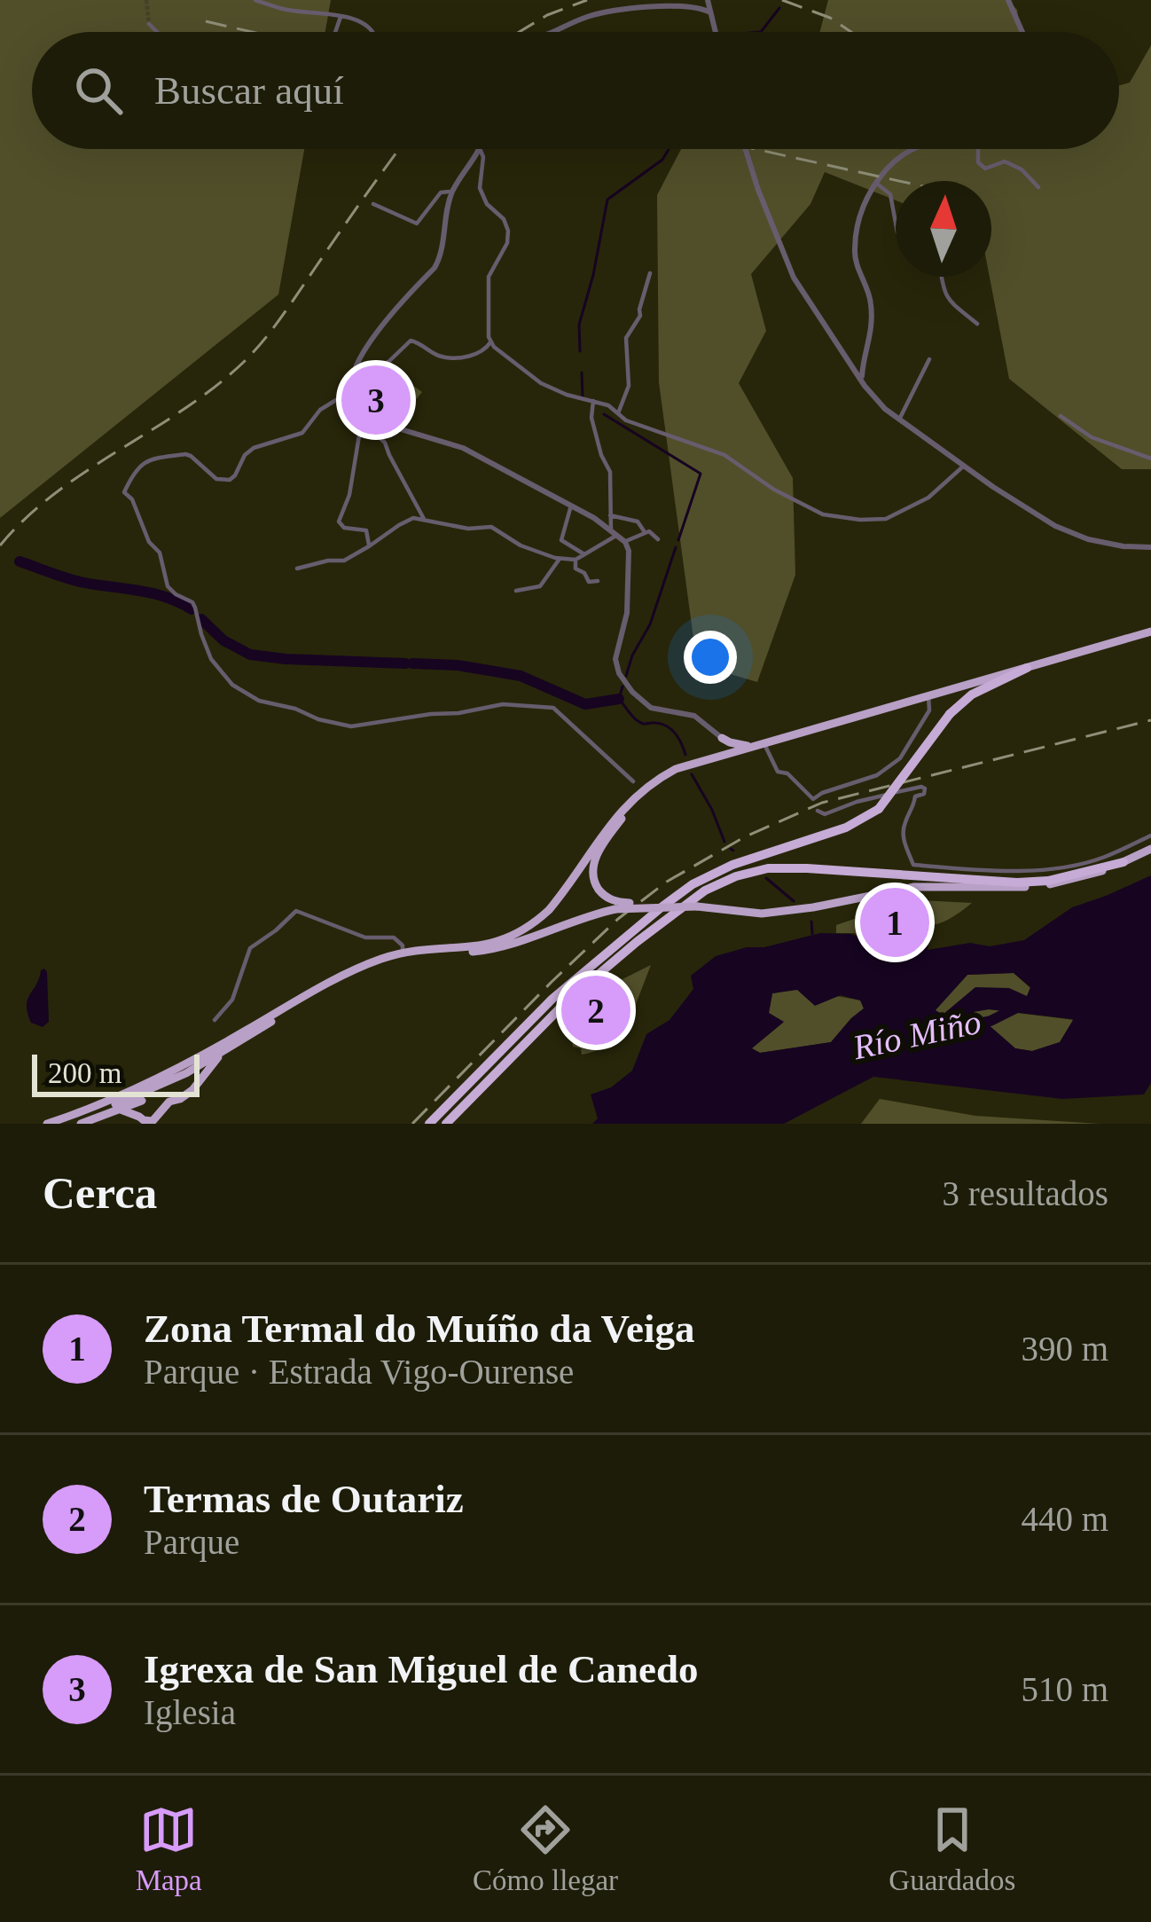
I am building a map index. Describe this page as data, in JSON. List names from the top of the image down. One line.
{"water":["Río Miño"],"scale_bar":"200 m","north":"top","page":{"search":"Buscar aquí","pins":["3","1","2"],"scale":"200 m","heading":["Cerca","3 resultados"],"list":[{"mark":"1","name":"Zona Termal do Muíño da Veiga","note":"Parque · Estrada Vigo-Ourense","value":"390 m"},{"mark":"2","name":"Termas de Outariz","note":"Parque","value":"440 m"},{"mark":"3","name":"Igrexa de San Miguel de Canedo","note":"Iglesia","value":"510 m"}],"nav":["Mapa","Cómo llegar","Guardados"]}}
